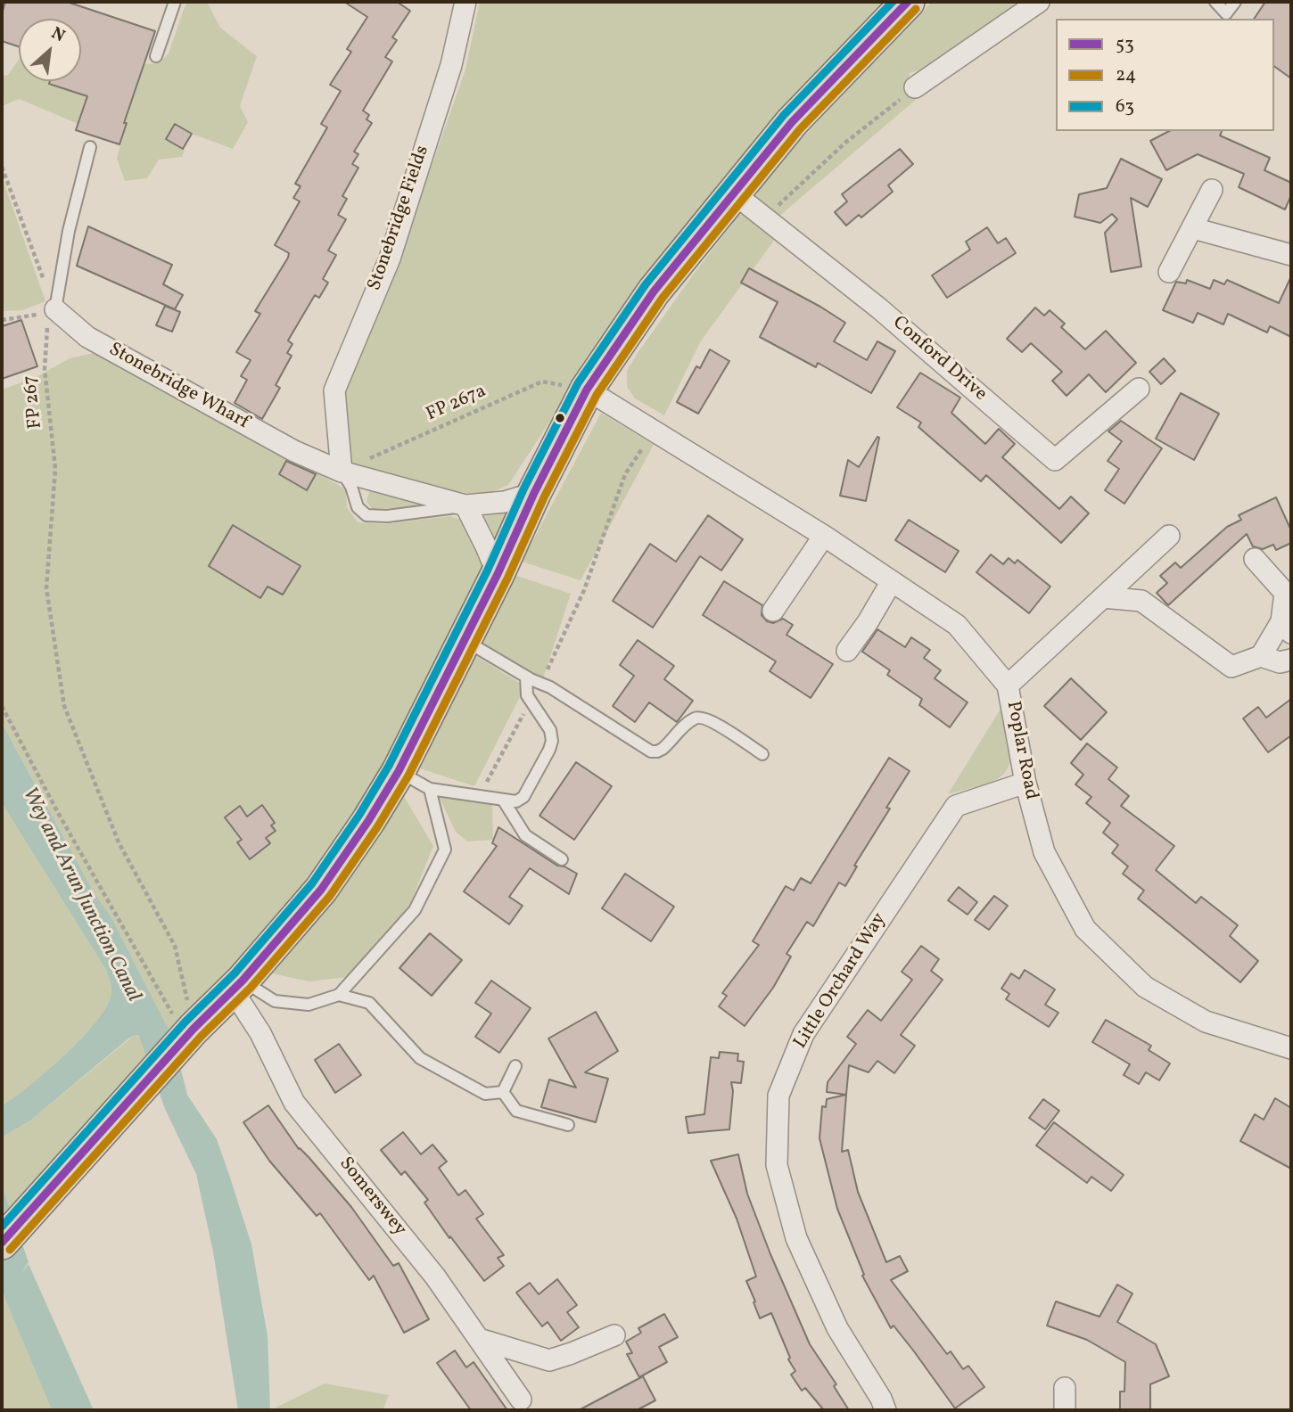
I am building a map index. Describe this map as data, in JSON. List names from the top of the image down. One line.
{"streets":{"street":["Stonebridge Fields","Conford Drive","Stonebridge Wharf","Poplar Road","Little Orchard Way","Somerswey"],"path":["FP 267","FP 267a"]},"crossings":[["Stonebridge Fields","Stonebridge Wharf"],["Stonebridge Fields","FP 267a"],["Stonebridge Wharf","FP 267"],["Stonebridge Wharf","FP 267a"],["FP 267a","Poplar Road"],["Poplar Road","Little Orchard Way"]],"water":["Wey and Arun Junction Canal"],"lines":["transit line 53","transit line 63","transit line 24"],"legend":["53","24","63"],"north":"top right"}
